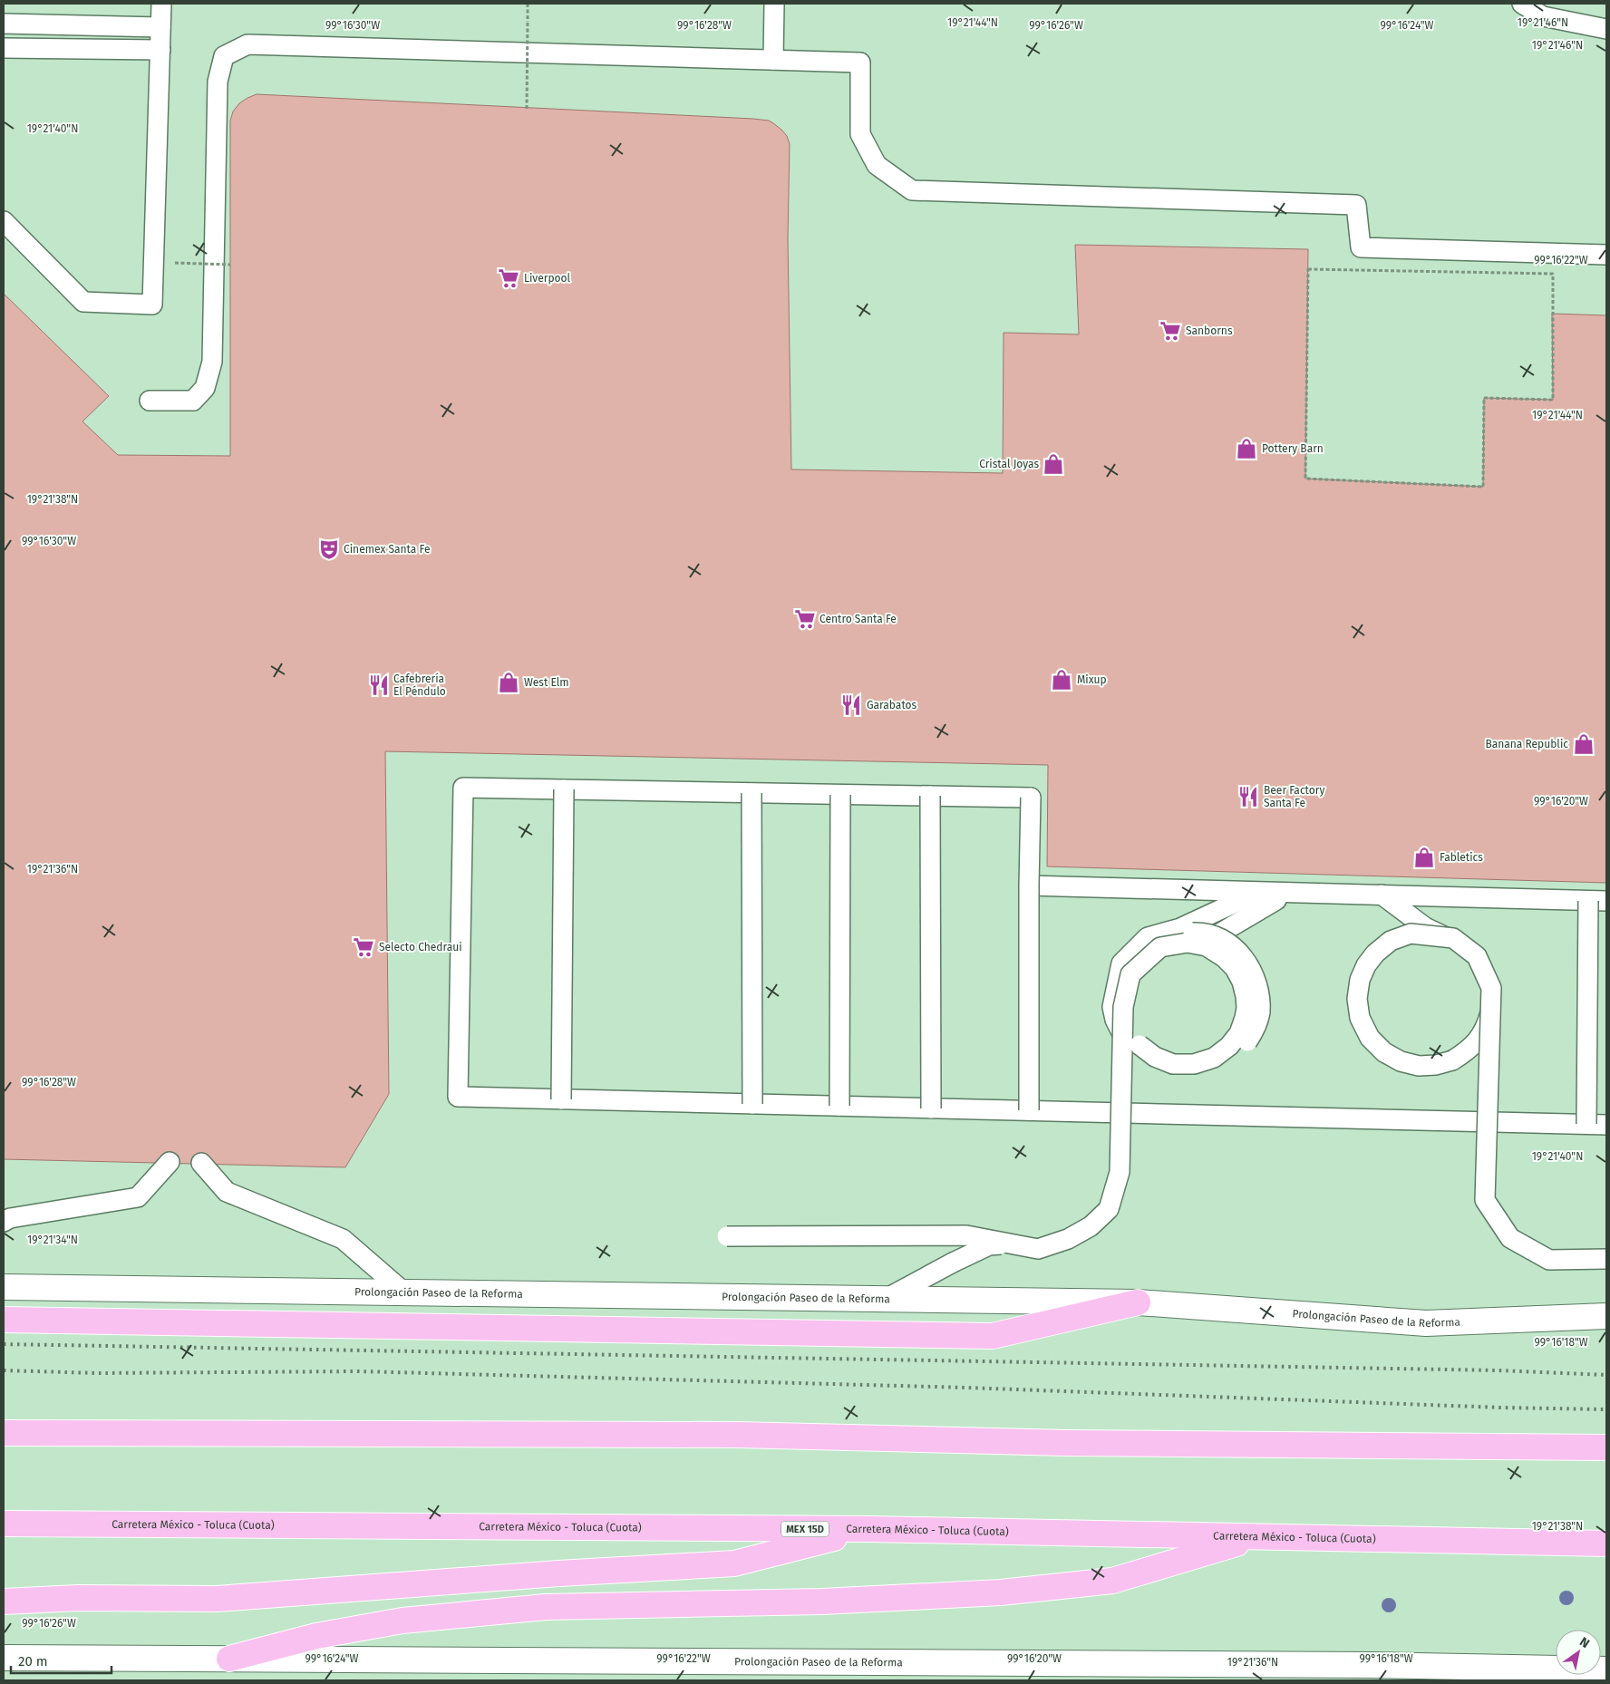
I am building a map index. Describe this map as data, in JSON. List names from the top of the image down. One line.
{"streets":{"highway":["Carretera México - Toluca (Cuota)","MEX 15D"],"main road":["Prolongación Paseo de la Reforma"]},"places":{"supermarket":["Liverpool","Sanborns","Centro Santa Fe","Selecto Chedraui"],"shop":["Pottery Barn","Cristal Joyas","Mixup","West Elm","Banana Republic","Fabletics"],"theatre":["Cinemex Santa Fe"],"restaurant":["Cafebrería El Péndulo","Garabatos","Beer Factory Santa Fe"]},"scale_bar":"20 m","north":"top right","coordinates":["19°21'44\"N","19°21'46\"N","99°16'30\"W","99°16'28\"W","99°16'26\"W","99°16'24\"W","19°21'40\"N","99°16'22\"W","19°21'38\"N","99°16'20\"W","19°21'36\"N","19°21'34\"N","99°16'18\"W"]}
